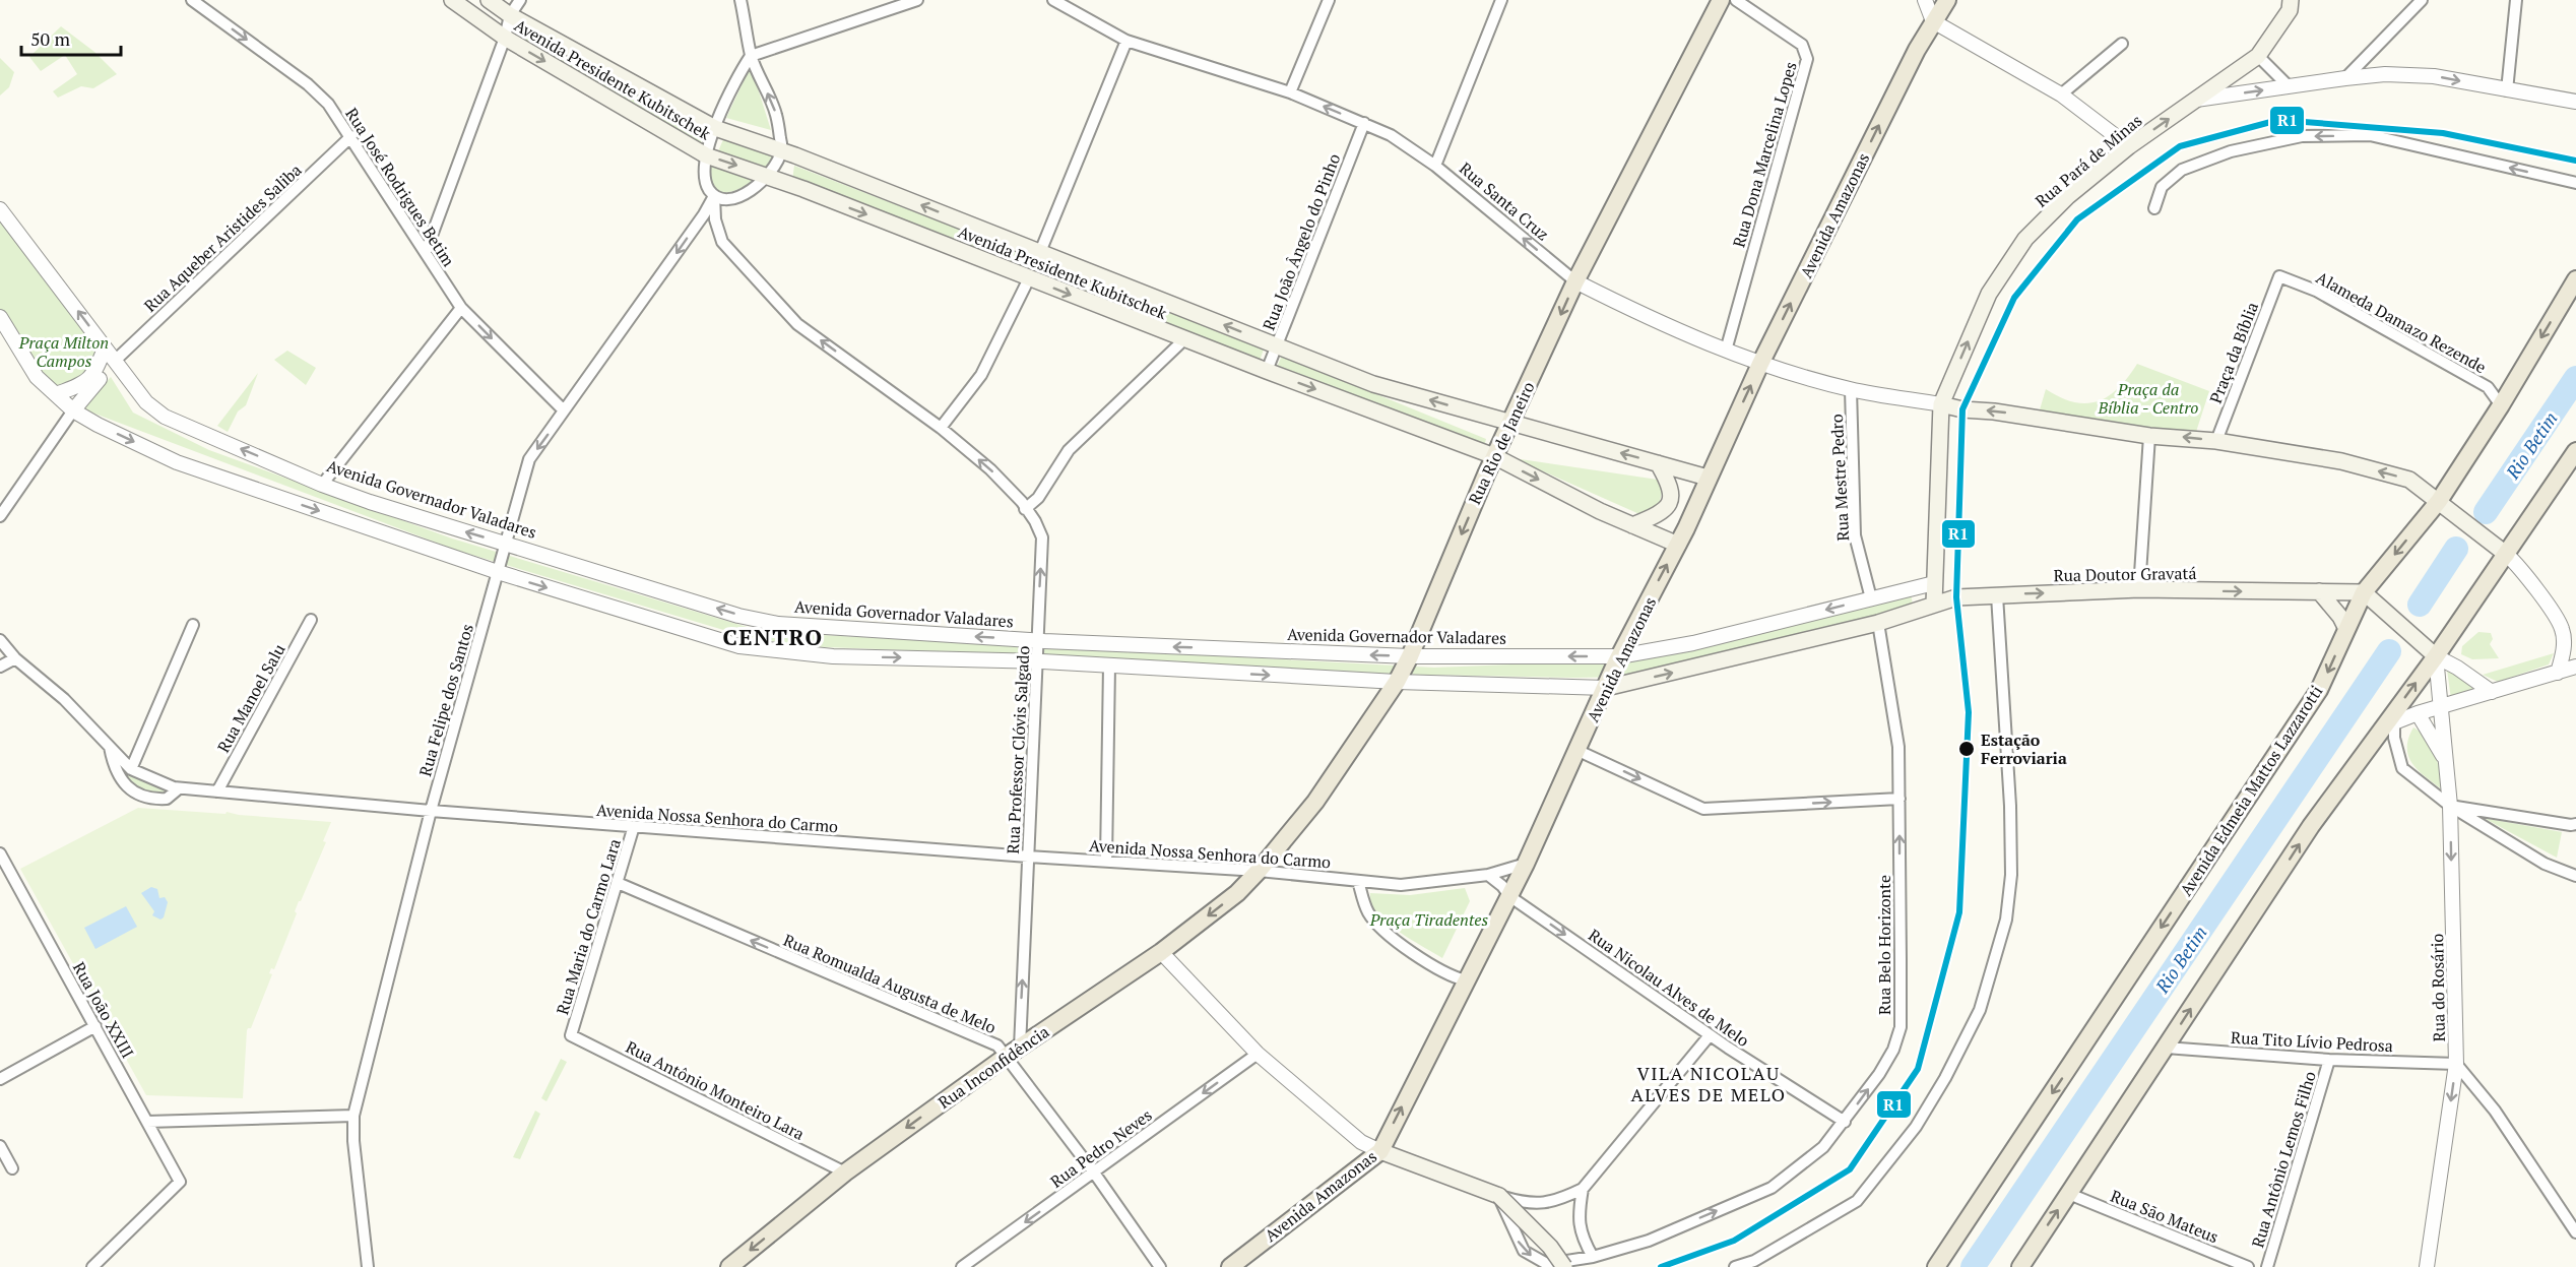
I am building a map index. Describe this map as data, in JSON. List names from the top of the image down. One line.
{"streets":{"main road":["Avenida Presidente Kubitschek","Rua Pará de Minas","Avenida Amazonas","Rua Rio de Janeiro","Rua Doutor Gravatá","Avenida Edmeia Mattos Lazzarotti","Rua Inconfidência"],"street":["Rua Dona Marcelina Lopes","Rua José Rodrigues Betim","Rua Santa Cruz","Rua Aqueber Aristides Saliba","Rua João Ângelo do Pinho","Alameda Damazo Rezende","Praça da Bíblia","Rua Mestre Pedro","Avenida Governador Valadares","Rua Manoel Salu","Rua Felipe dos Santos","Rua Professor Clóvis Salgado","Avenida Nossa Senhora do Carmo","Rua Maria do Carmo Lara","Rua Belo Horizonte","Rua Romualda Augusta de Melo","Rua Nicolau Alves de Melo","Rua do Rosário","Rua João XXIII","Rua Tito Lívio Pedrosa","Rua Antônio Monteiro Lara","Rua Pedro Neves","Rua Antônio Lemos Filho","Rua São Mateus"]},"crossings":[["Avenida Presidente Kubitschek","Avenida Amazonas"],["Avenida Presidente Kubitschek","Rua João Ângelo do Pinho"],["Avenida Presidente Kubitschek","Rua Rio de Janeiro"],["Avenida Presidente Kubitschek","Rua Professor Clóvis Salgado"],["Rua Dona Marcelina Lopes","Rua Santa Cruz"],["Rua Pará de Minas","Rua Santa Cruz"],["Rua Pará de Minas","Avenida Governador Valadares"],["Rua Pará de Minas","Rua Doutor Gravatá"],["Rua José Rodrigues Betim","Rua Aqueber Aristides Saliba"],["Rua José Rodrigues Betim","Rua Felipe dos Santos"],["Rua Santa Cruz","Avenida Amazonas"],["Rua Santa Cruz","Rua João Ângelo do Pinho"],["Rua Santa Cruz","Rua Rio de Janeiro"],["Rua Santa Cruz","Rua Mestre Pedro"],["Avenida Amazonas","Avenida Governador Valadares"],["Avenida Amazonas","Avenida Nossa Senhora do Carmo"],["Avenida Amazonas","Rua Nicolau Alves de Melo"],["Rua Aqueber Aristides Saliba","Avenida Governador Valadares"],["Alameda Damazo Rezende","Praça da Bíblia"],["Alameda Damazo Rezende","Avenida Edmeia Mattos Lazzarotti"],["Rua Rio de Janeiro","Avenida Governador Valadares"],["Rua Rio de Janeiro","Avenida Nossa Senhora do Carmo"],["Rua Rio de Janeiro","Rua Inconfidência"],["Rua Mestre Pedro","Avenida Governador Valadares"],["Avenida Governador Valadares","Rua Felipe dos Santos"],["Avenida Governador Valadares","Rua Professor Clóvis Salgado"],["Rua Doutor Gravatá","Avenida Edmeia Mattos Lazzarotti"],["Rua Manoel Salu","Avenida Nossa Senhora do Carmo"],["Rua Felipe dos Santos","Rua Professor Clóvis Salgado"],["Rua Felipe dos Santos","Avenida Nossa Senhora do Carmo"],["Rua Professor Clóvis Salgado","Avenida Nossa Senhora do Carmo"],["Rua Professor Clóvis Salgado","Rua Romualda Augusta de Melo"],["Rua Professor Clóvis Salgado","Rua Inconfidência"],["Avenida Nossa Senhora do Carmo","Rua Maria do Carmo Lara"],["Avenida Nossa Senhora do Carmo","Rua Nicolau Alves de Melo"],["Avenida Nossa Senhora do Carmo","Rua Inconfidência"],["Rua Maria do Carmo Lara","Rua Romualda Augusta de Melo"],["Rua Maria do Carmo Lara","Rua Antônio Monteiro Lara"],["Rua Belo Horizonte","Rua Nicolau Alves de Melo"],["Rua Romualda Augusta de Melo","Rua Inconfidência"],["Rua Romualda Augusta de Melo","Rua Pedro Neves"],["Rua do Rosário","Rua Tito Lívio Pedrosa"],["Rua Tito Lívio Pedrosa","Rua Antônio Lemos Filho"],["Rua Inconfidência","Rua Antônio Monteiro Lara"]],"one_way":["Rua Pará de Minas","Rua José Rodrigues Betim","Avenida Amazonas","Rua Rio de Janeiro","Rua Doutor Gravatá","Rua Felipe dos Santos","Rua Professor Clóvis Salgado","Rua Romualda Augusta de Melo","Rua Nicolau Alves de Melo","Rua do Rosário","Rua Inconfidência","Rua Pedro Neves"],"districts":["CENTRO","VILA NICOLAU ALVES DE MELO"],"water":["Rio Betim"],"parks":["Praça Milton Campos","Praça da Bíblia - Centro","Praça Tiradentes"],"places":["Estação Ferroviaria"],"lines":["transit line R1"],"scale_bar":"50 m"}
